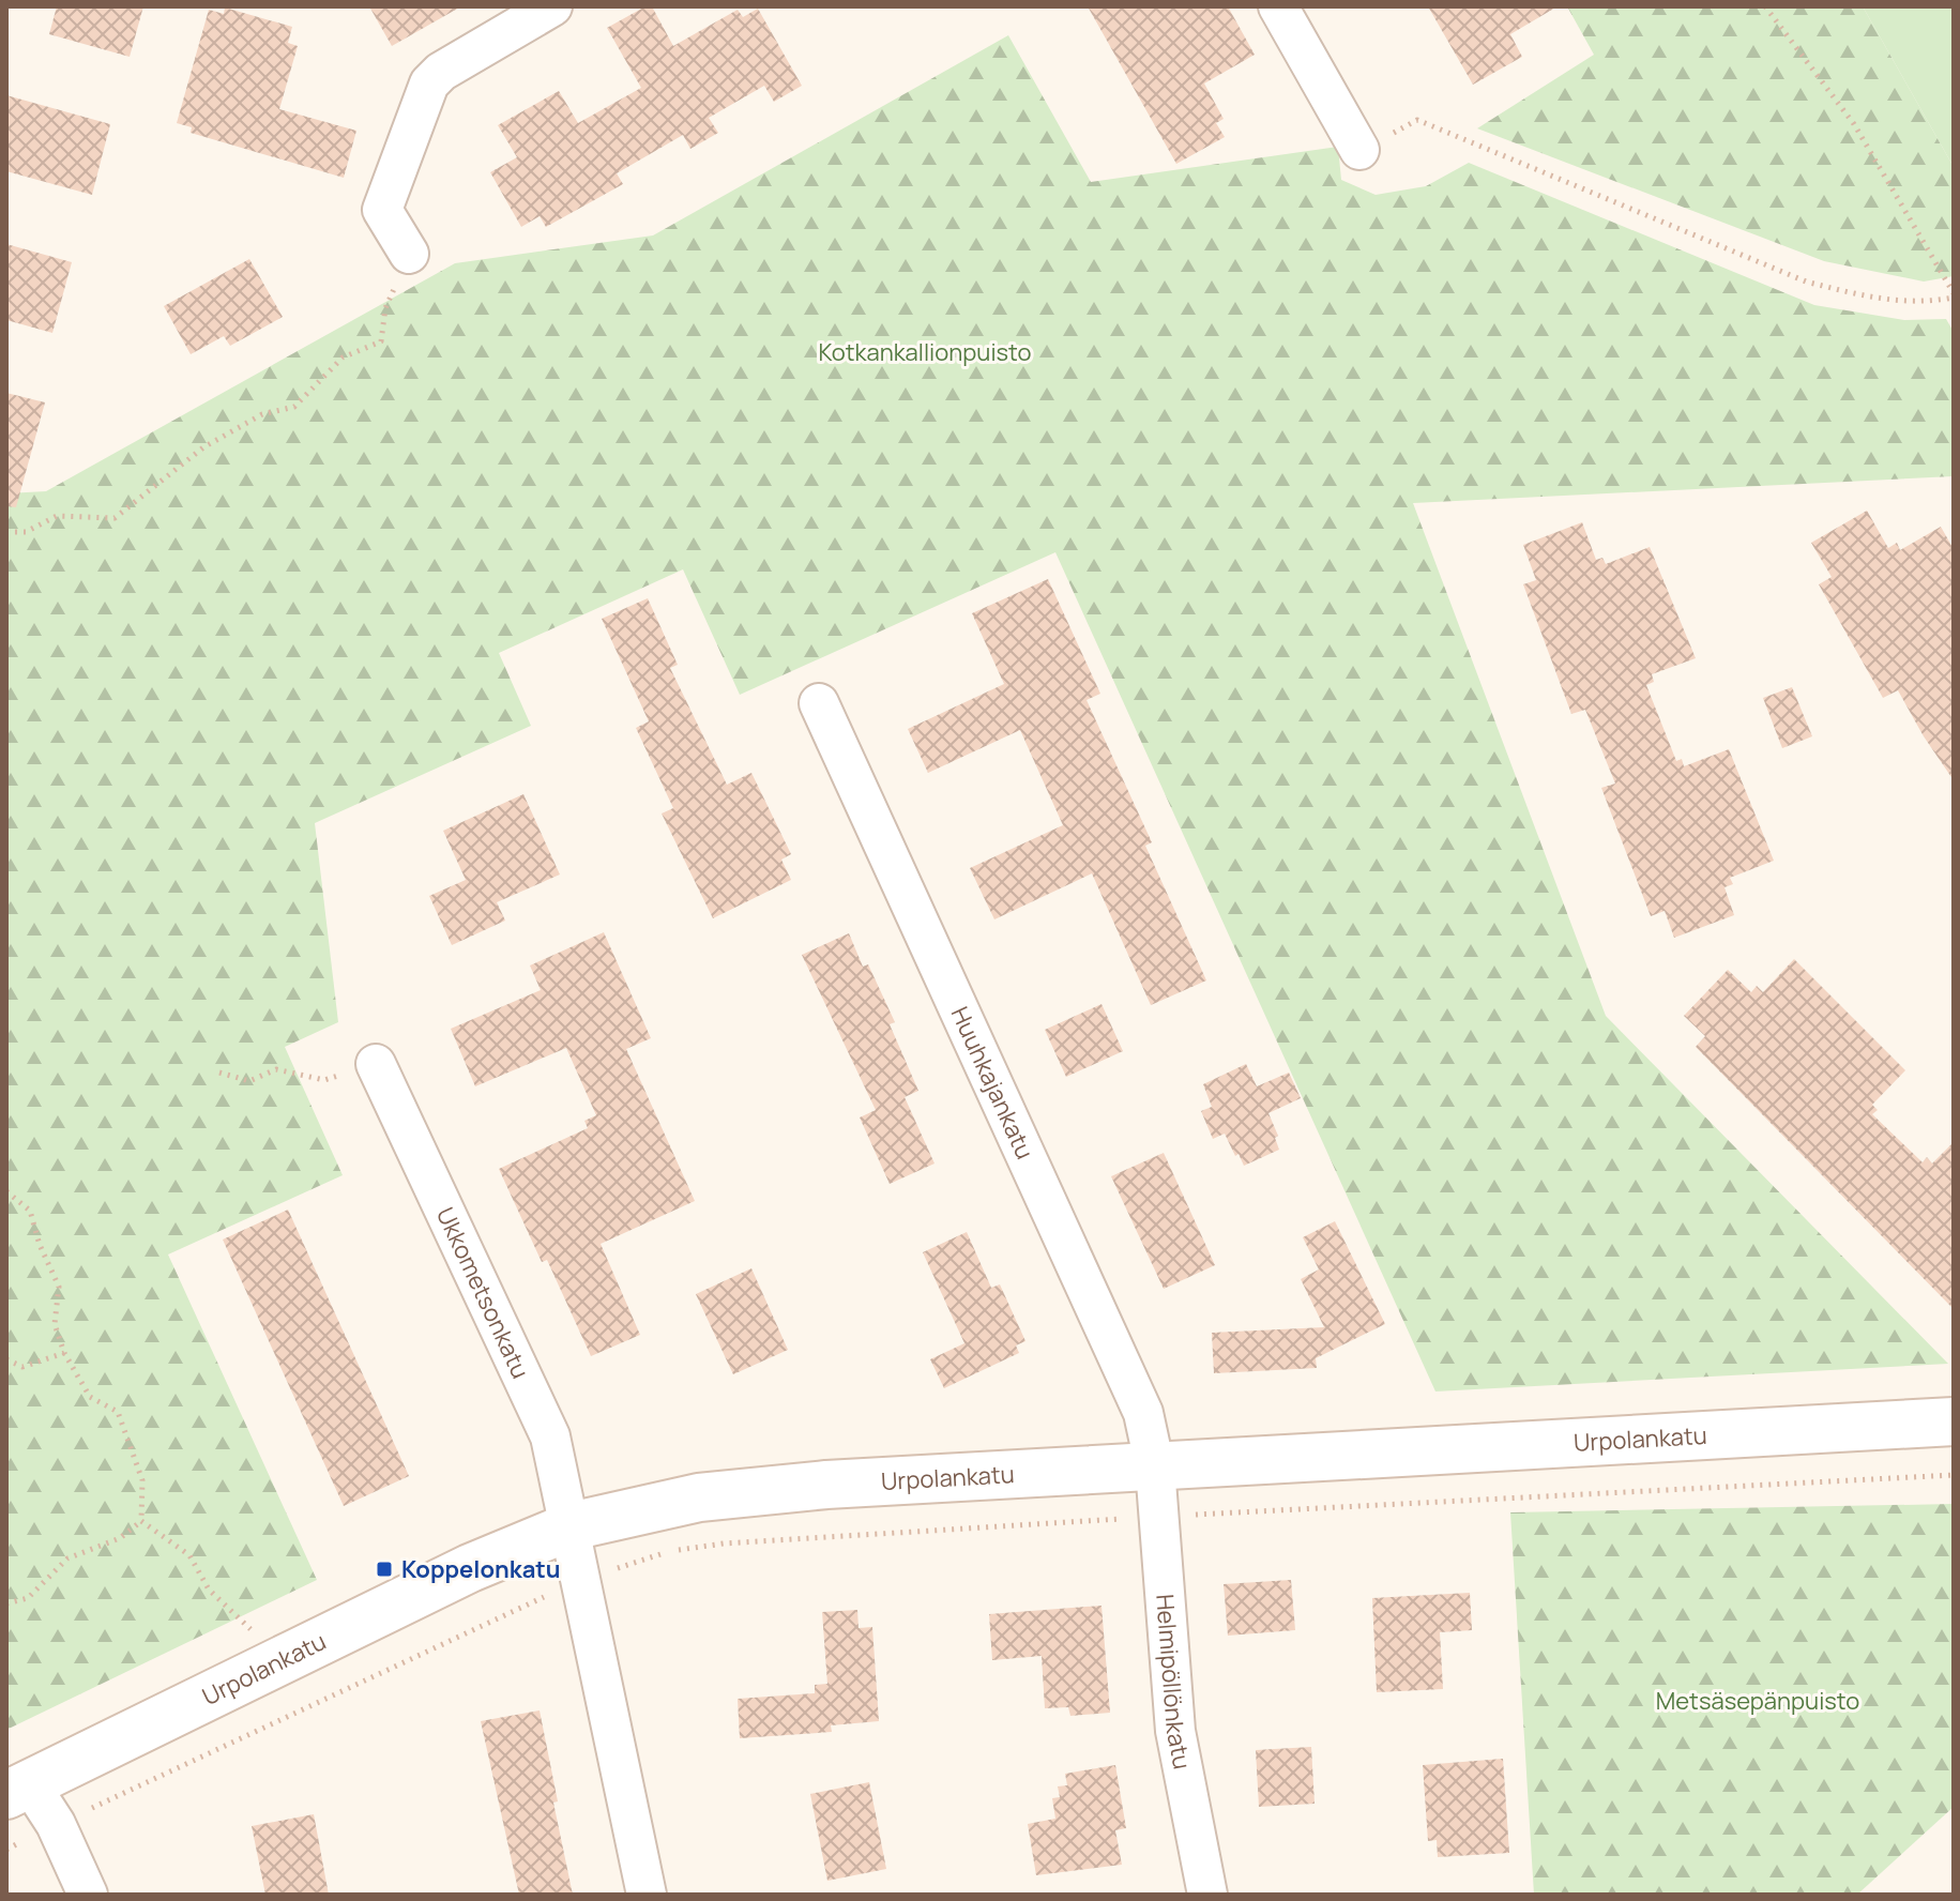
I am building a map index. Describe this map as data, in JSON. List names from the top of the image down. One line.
{"streets":{"main road":["Urpolankatu"],"street":["Huuhkajankatu","Ukkometsonkatu","Helmipöllönkatu"]},"crossings":[["Huuhkajankatu","Urpolankatu"],["Huuhkajankatu","Helmipöllönkatu"],["Ukkometsonkatu","Urpolankatu"],["Urpolankatu","Helmipöllönkatu"]],"parks":["Kotkankallionpuisto","Metsäsepänpuisto"],"places":{"transit":["Koppelonkatu"]}}
